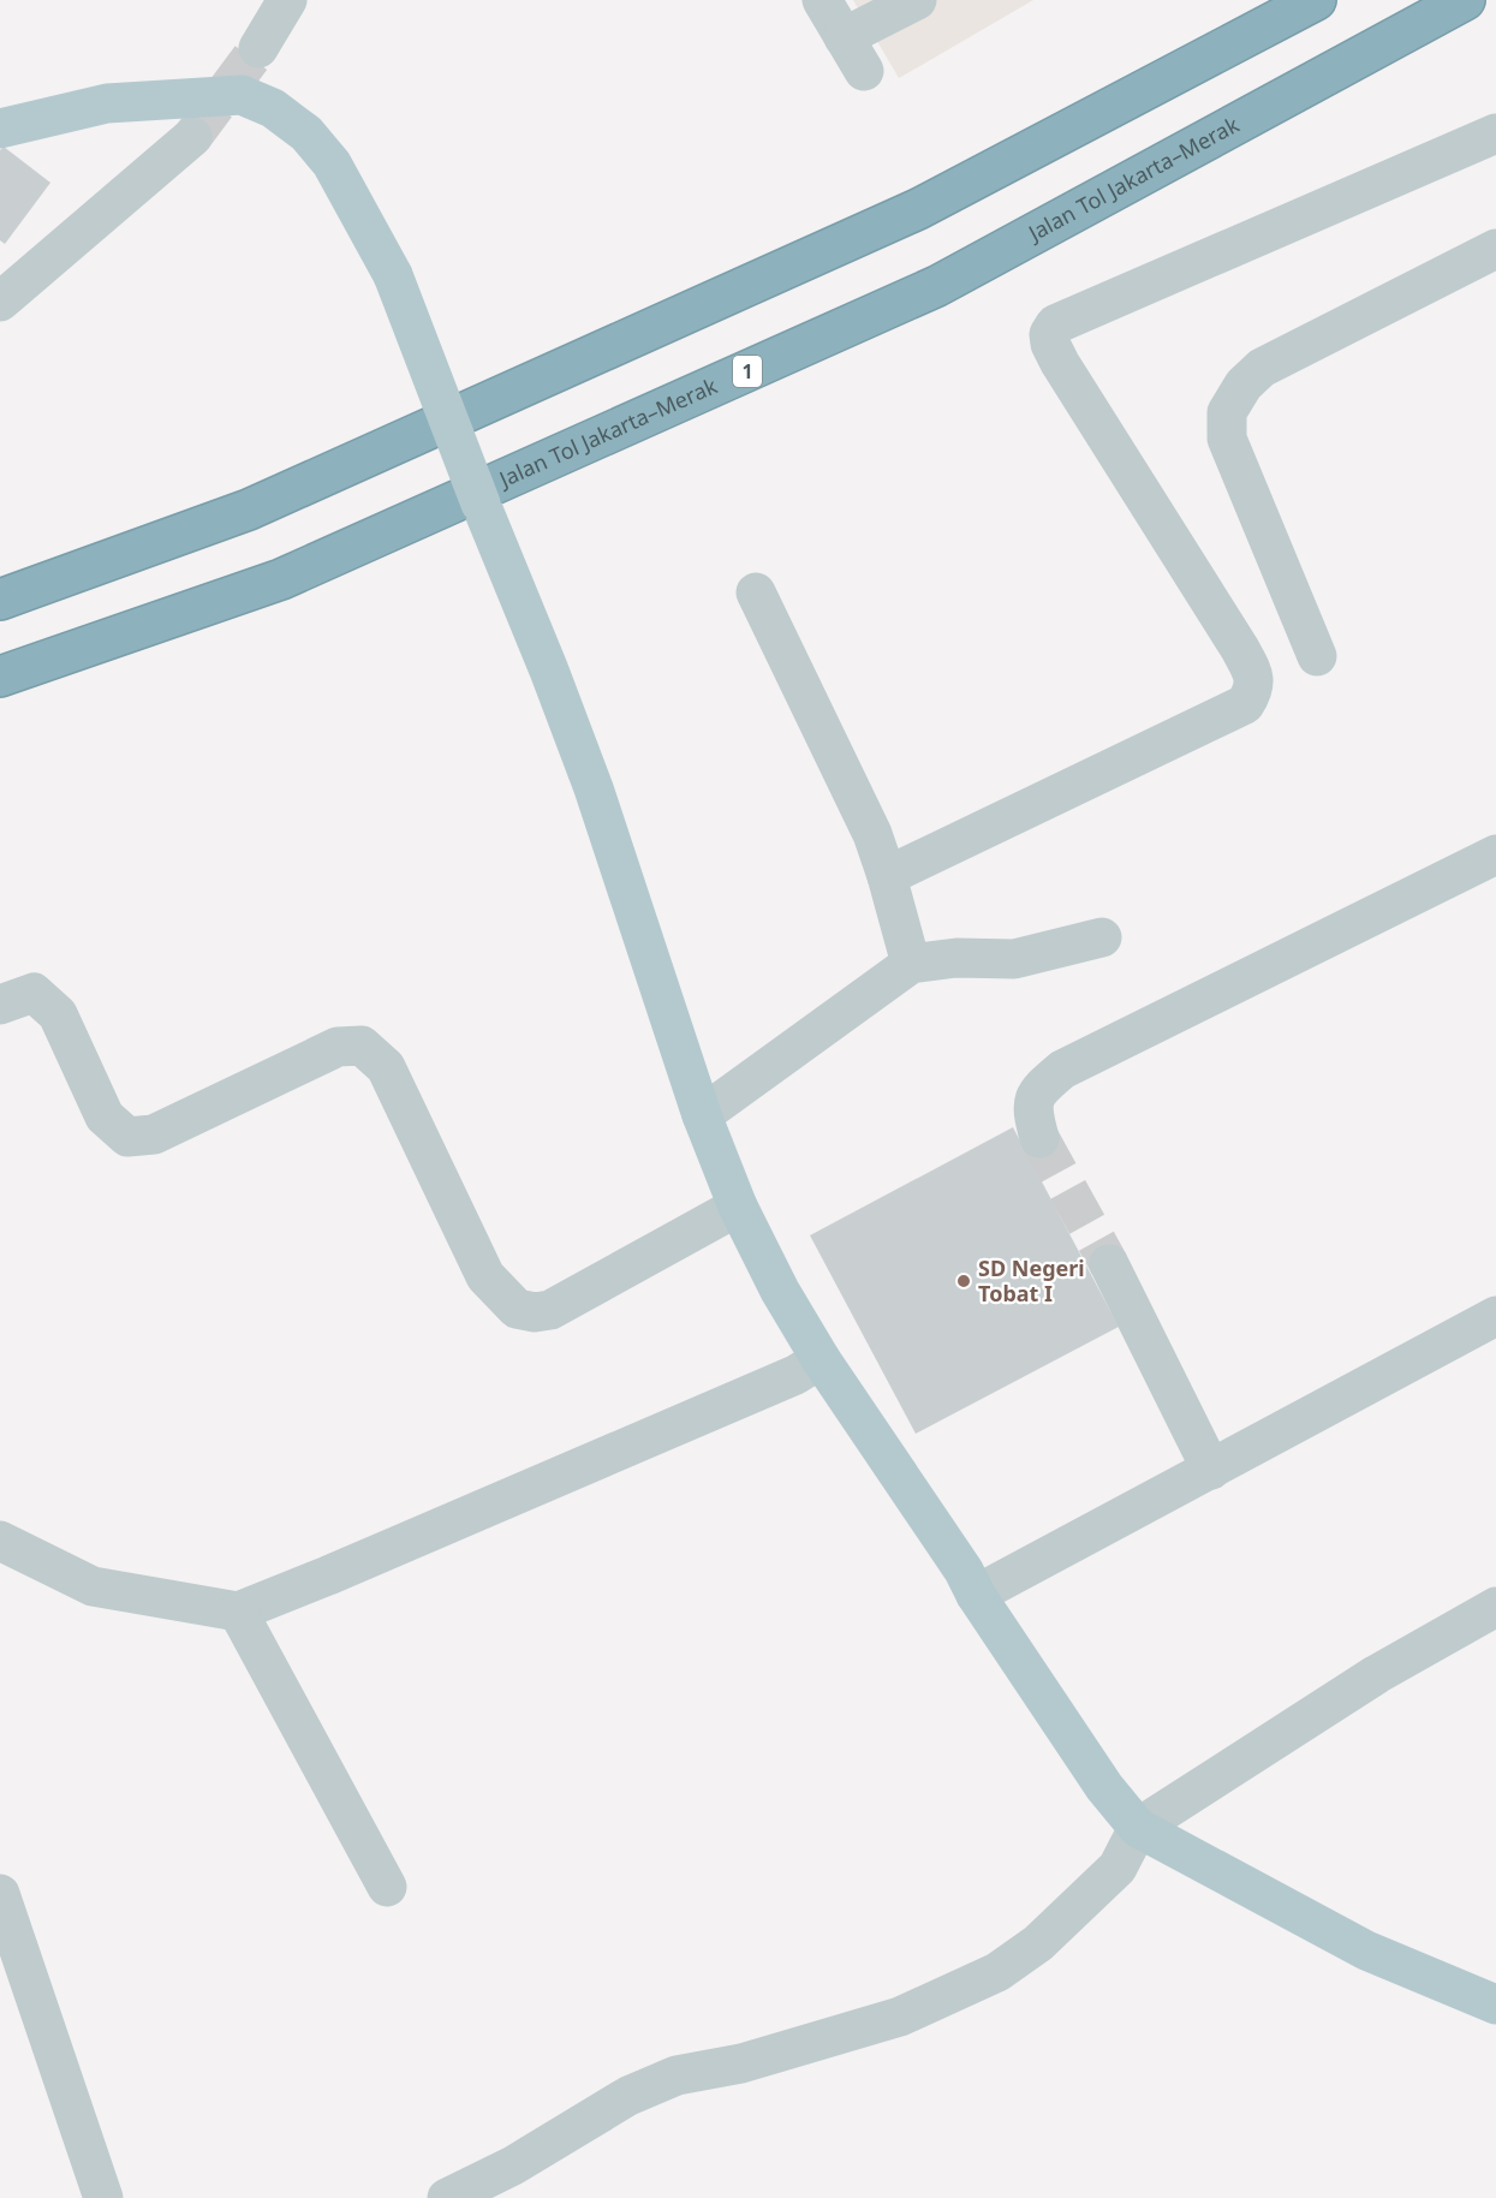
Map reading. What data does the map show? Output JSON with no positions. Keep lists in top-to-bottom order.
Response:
{
  "streets": {
    "highway": ["Jalan Tol Jakarta–Merak", "1"]
  },
  "places": ["SD Negeri Tobat I"]
}
